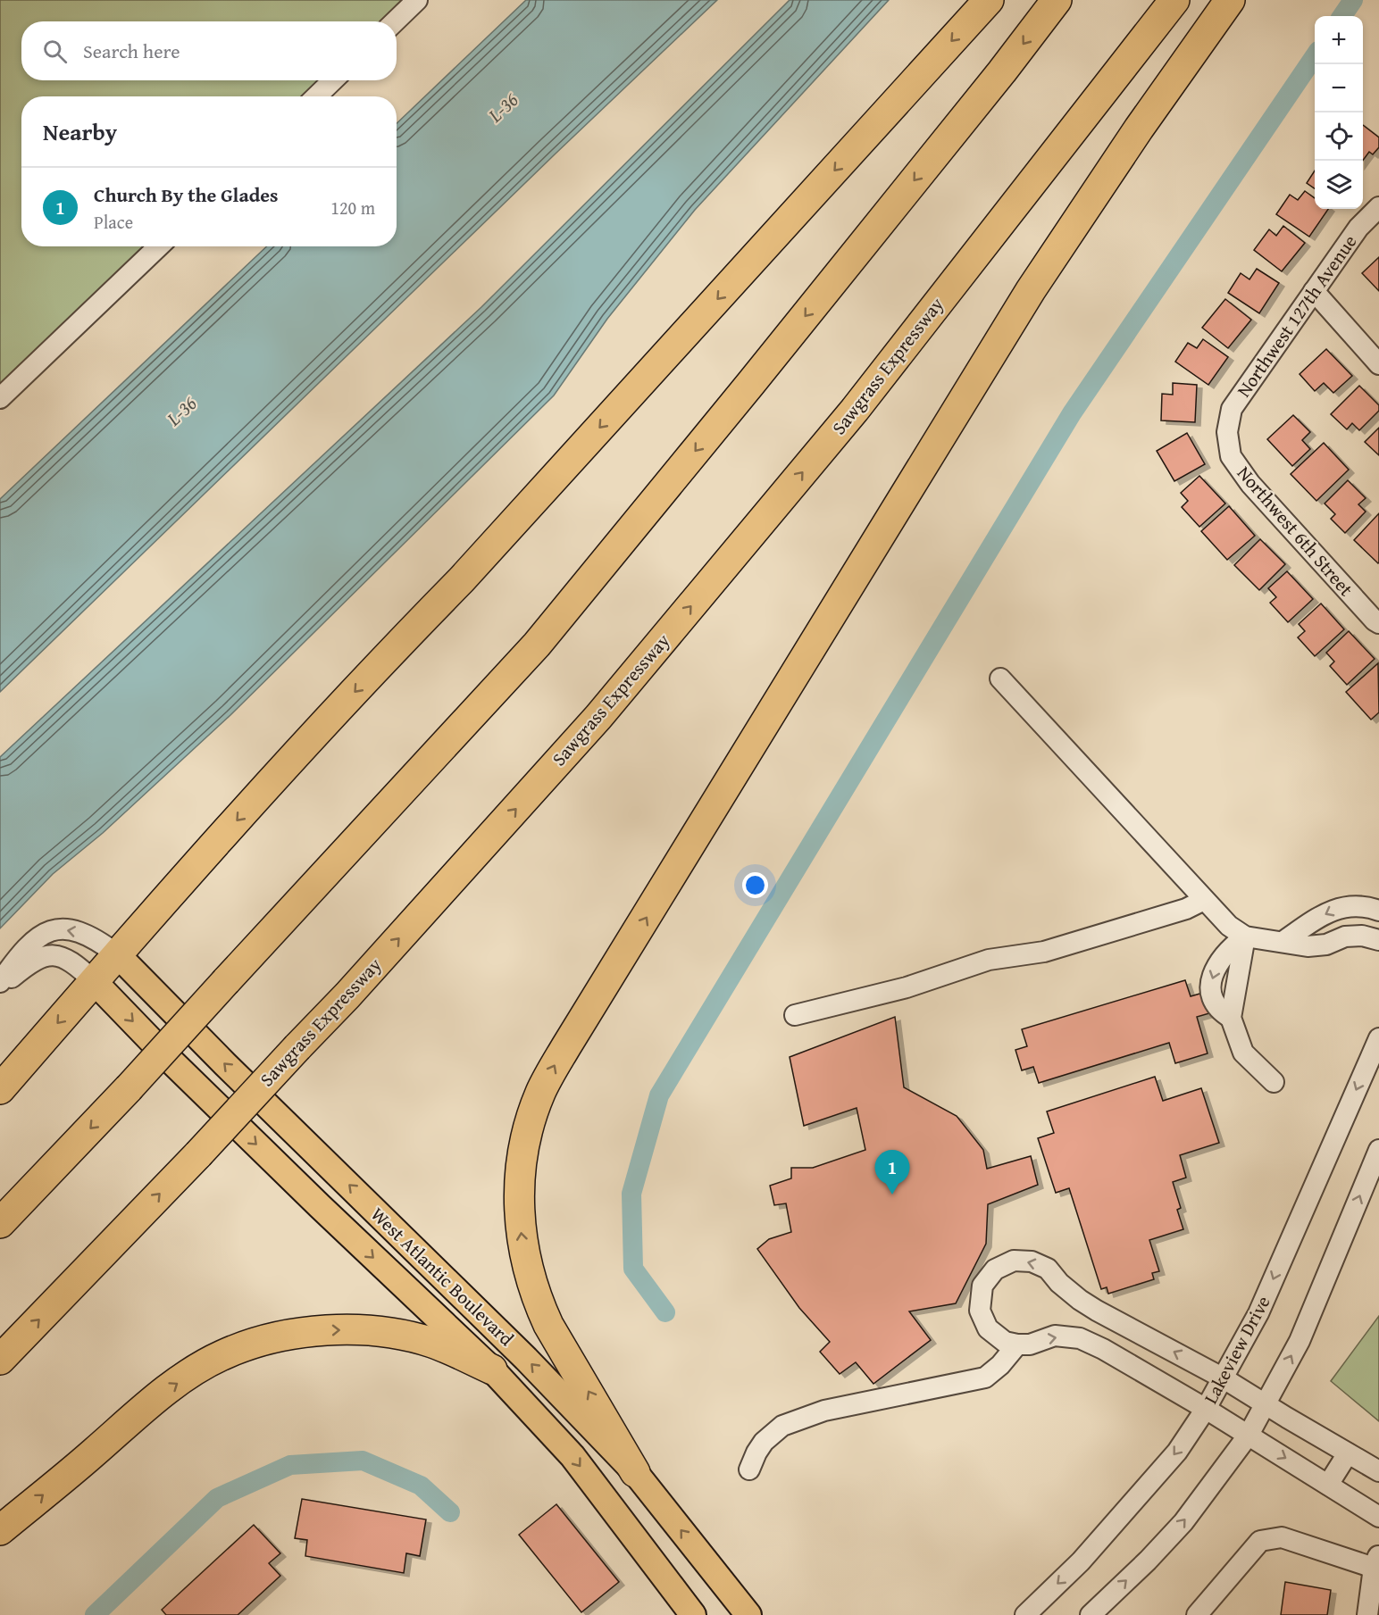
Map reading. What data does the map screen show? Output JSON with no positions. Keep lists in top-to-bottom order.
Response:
{
  "streets": {
    "highway": ["Sawgrass Expressway"],
    "main road": ["West Atlantic Boulevard"],
    "street": ["Northwest 127th Avenue", "Northwest 6th Street", "Lakeview Drive"]
  },
  "crossings": [
    ["Northwest 127th Avenue", "Northwest 6th Street"]
  ],
  "water": ["L-36"],
  "page": {
    "map_buttons": ["+", "−"],
    "search": "Search here",
    "heading": "Nearby",
    "list": [
      {
        "mark": "1",
        "name": "Church By the Glades",
        "note": "Place",
        "value": "120 m"
      }
    ],
    "pins": "1"
  }
}
